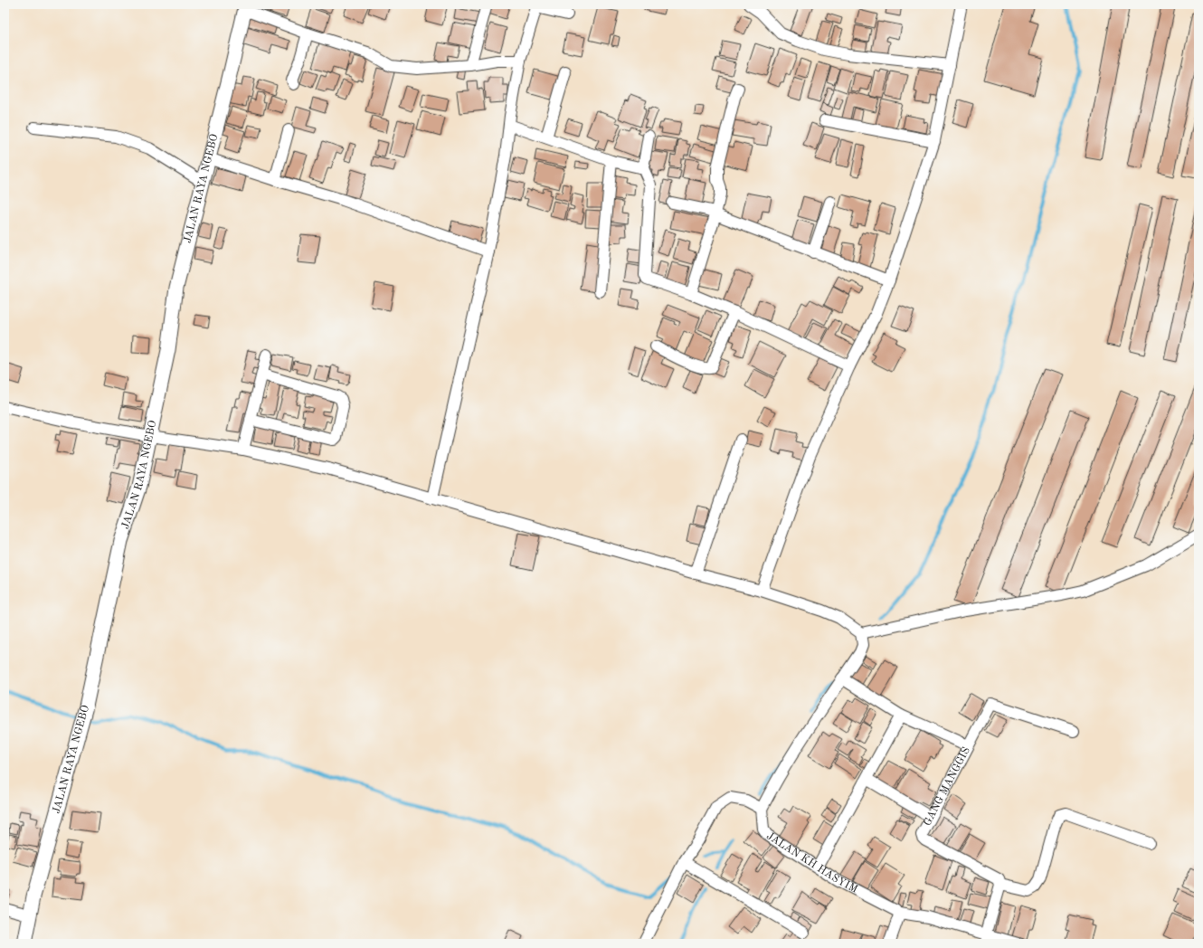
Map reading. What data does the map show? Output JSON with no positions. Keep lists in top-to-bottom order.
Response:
{
  "streets": {
    "street": ["JALAN RAYA NGEBO", "GANG MANGGIS", "JALAN KH HASYIM"]
  }
}
